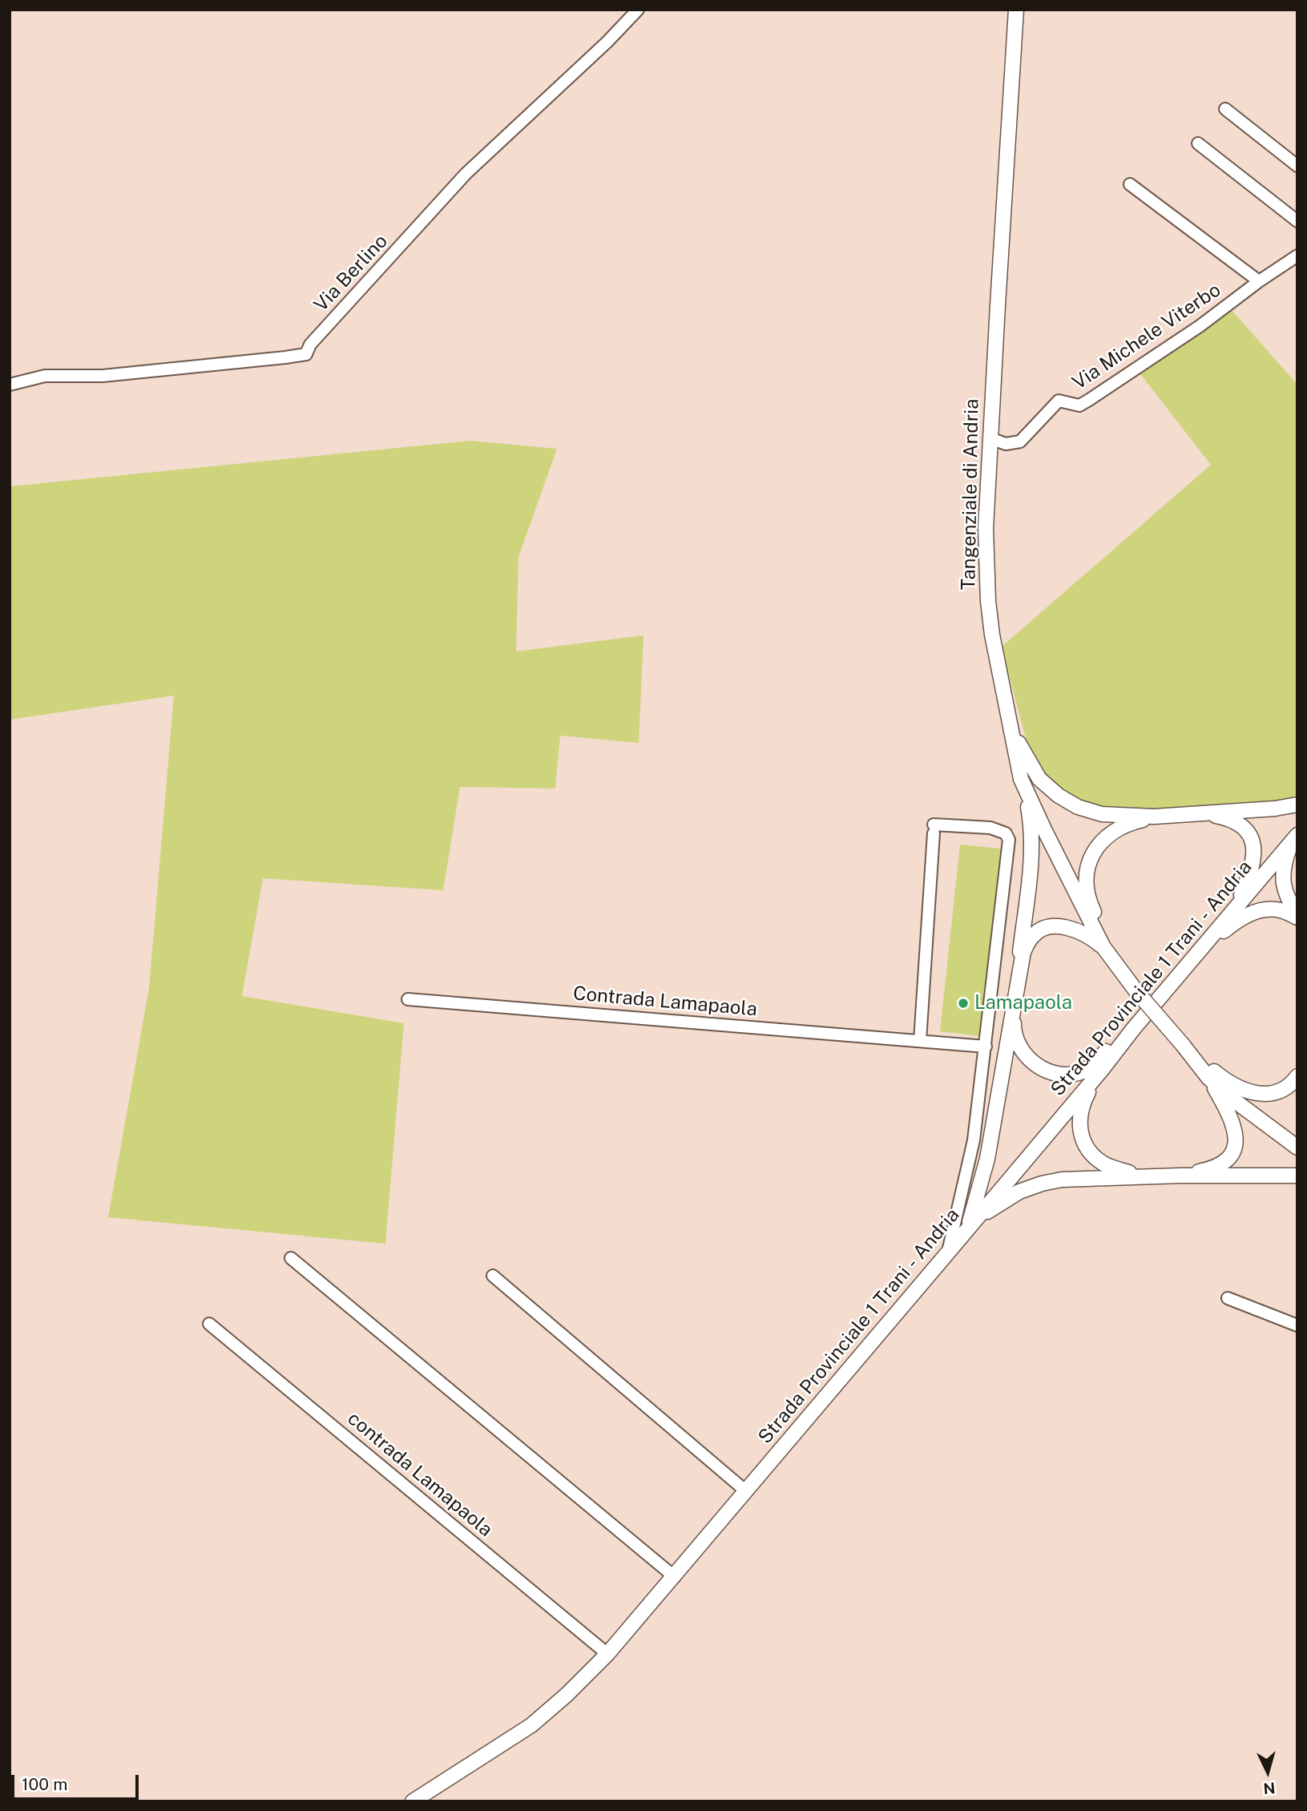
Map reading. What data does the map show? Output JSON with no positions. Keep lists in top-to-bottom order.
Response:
{
  "streets": {
    "main road": ["Tangenziale di Andria", "Strada Provinciale 1 Trani - Andria"],
    "street": [
      "Via Berlino",
      "Via Michele Viterbo",
      "Contrada Lamapaola",
      "contrada Lamapaola"
    ]
  },
  "crossings": [
    ["Via Michele Viterbo", "Tangenziale di Andria"],
    ["Strada Provinciale 1 Trani - Andria", "contrada Lamapaola"]
  ],
  "places": ["Lamapaola"],
  "scale_bar": "100 m",
  "north": "bottom"
}
